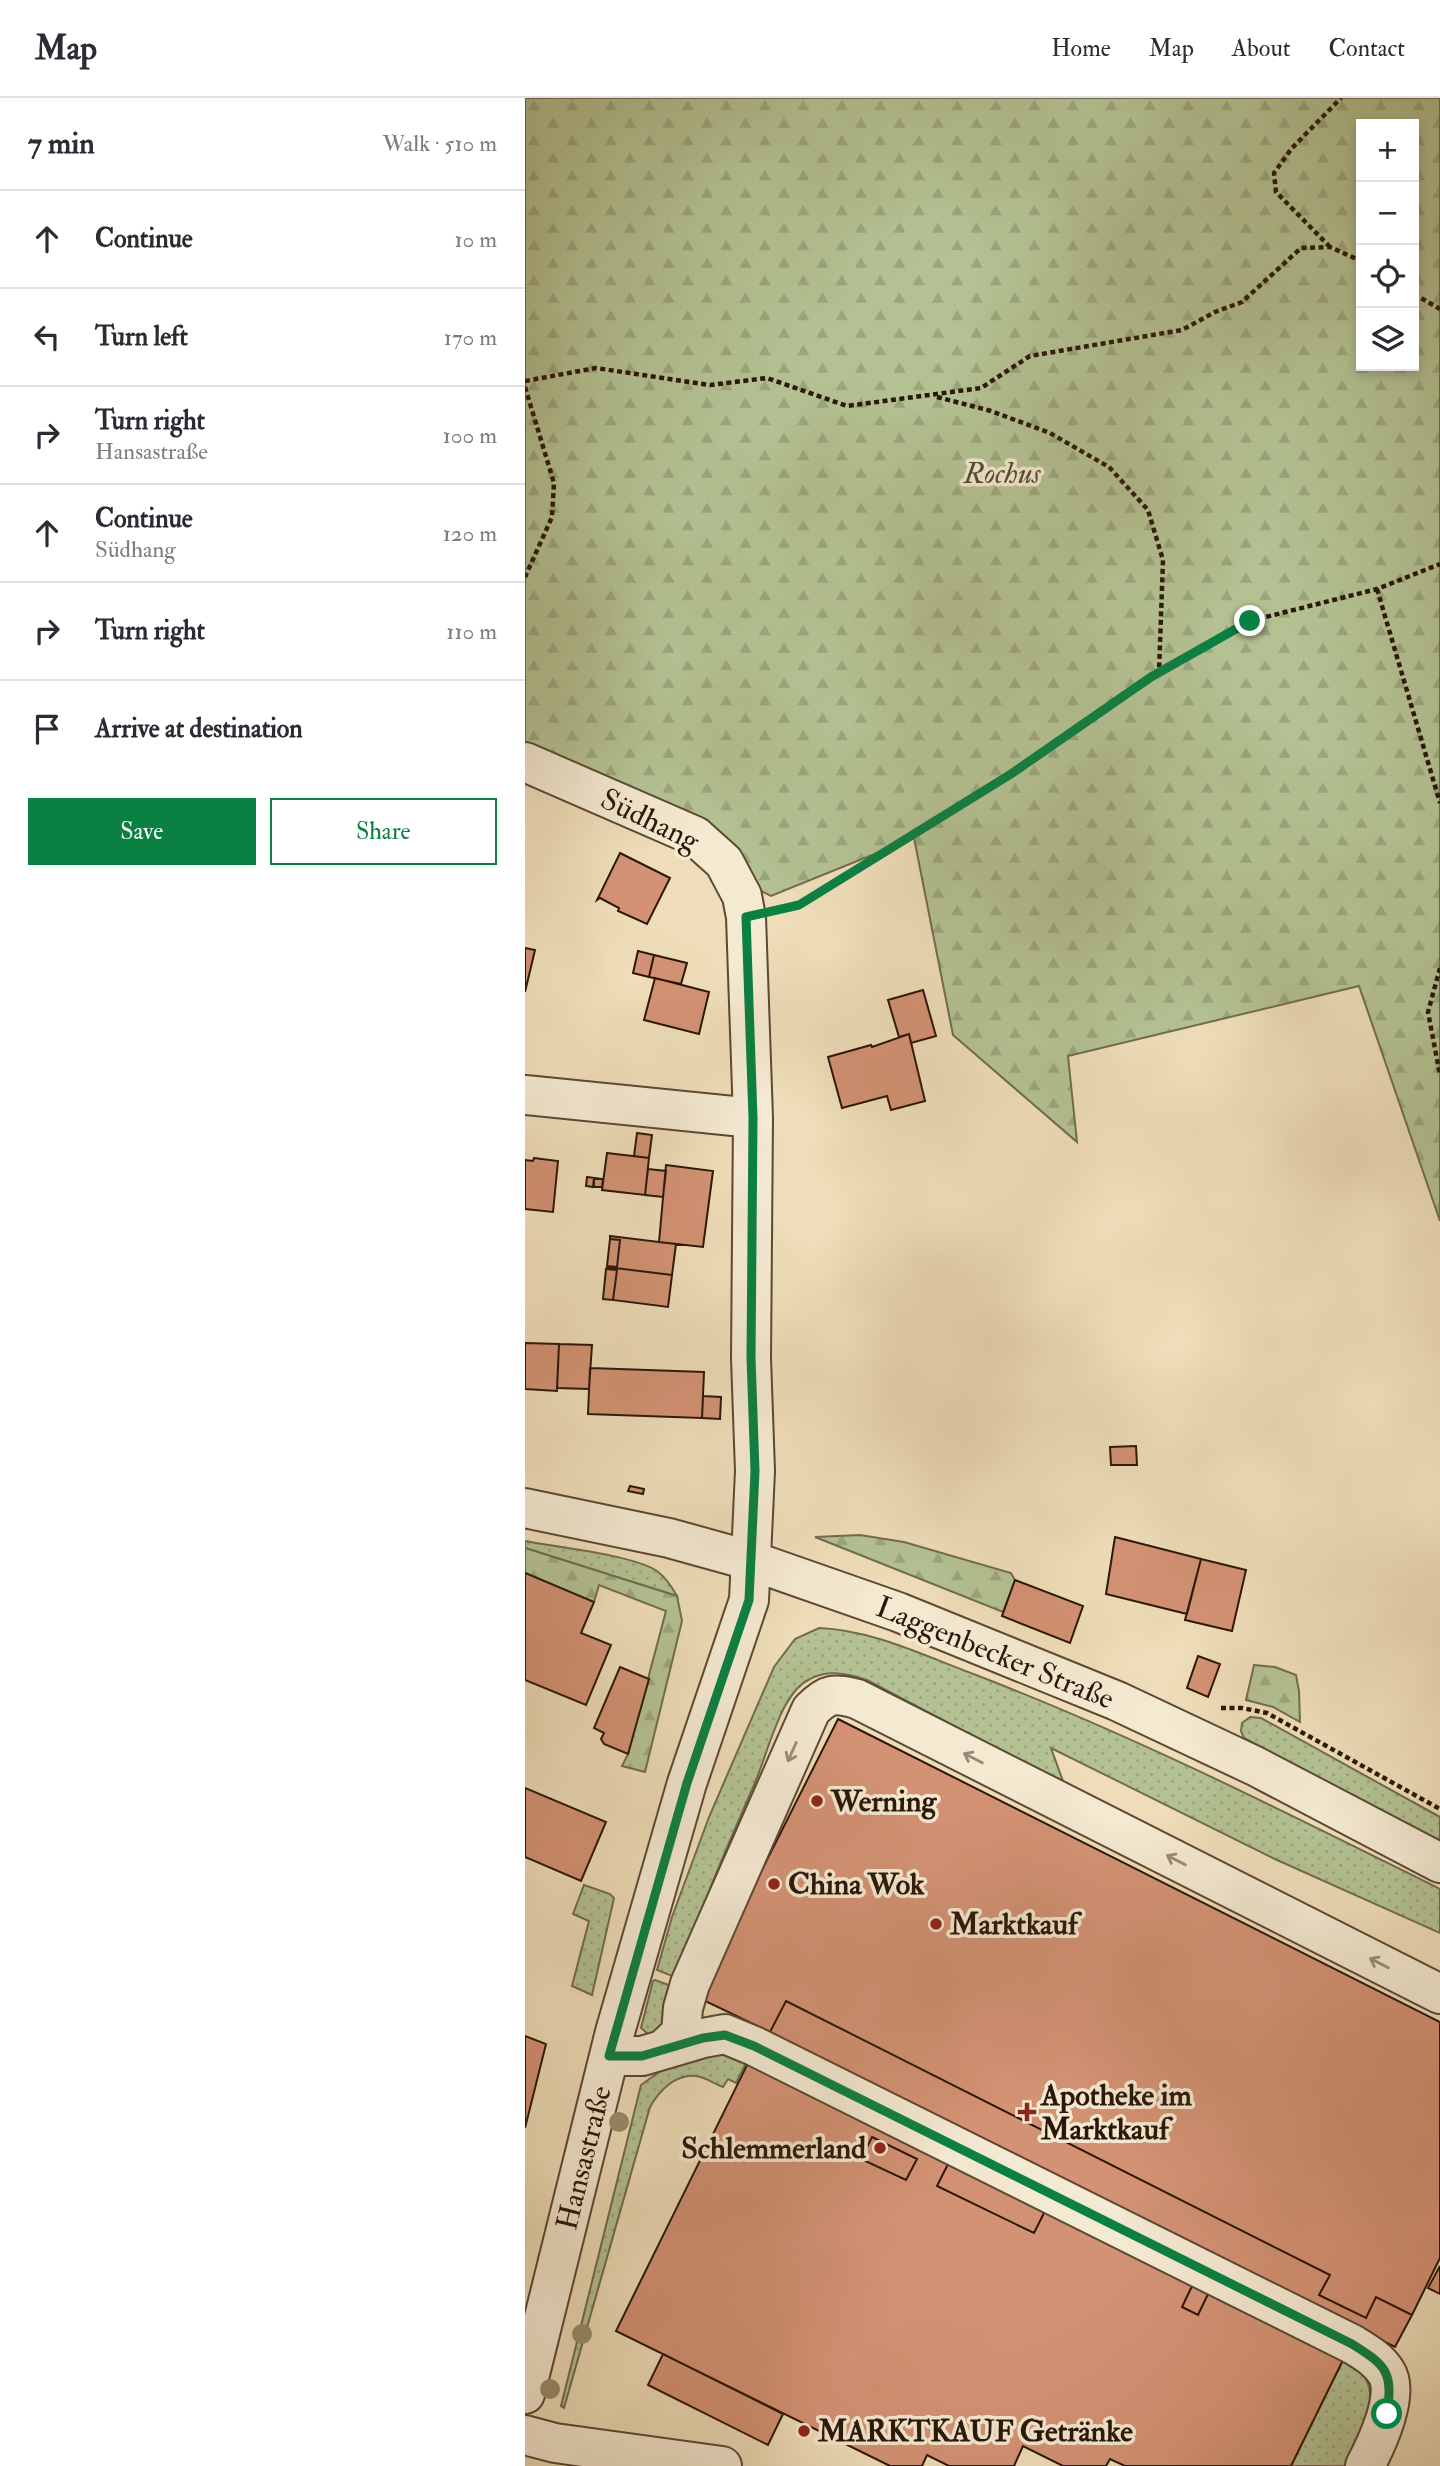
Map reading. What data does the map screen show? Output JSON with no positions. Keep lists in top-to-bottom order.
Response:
{
  "streets": {
    "street": ["Südhang", "Laggenbecker Straße", "Hansastraße"]
  },
  "crossings": [
    ["Südhang", "Laggenbecker Straße"],
    ["Südhang", "Hansastraße"],
    ["Laggenbecker Straße", "Hansastraße"]
  ],
  "parks": ["Rochus"],
  "places": {
    "other": [
      "Werning",
      "China Wok",
      "Marktkauf",
      "Schlemmerland",
      "MARKTKAUF Getränke"
    ],
    "health": ["Apotheke im Marktkauf"]
  },
  "page": {
    "header": "Map",
    "nav": [
      "Home",
      "Map",
      "About",
      "Contact"
    ],
    "heading": ["7 min", "Walk · 510 m"],
    "map_buttons": ["+", "−"],
    "list": [
      ["Continue", "10 m"],
      ["Turn left", "170 m"],
      ["Turn right", "Hansastraße", "100 m"],
      ["Continue", "Südhang", "120 m"],
      ["Turn right", "110 m"],
      "Arrive at destination"
    ],
    "buttons": ["Save", "Share"]
  }
}
